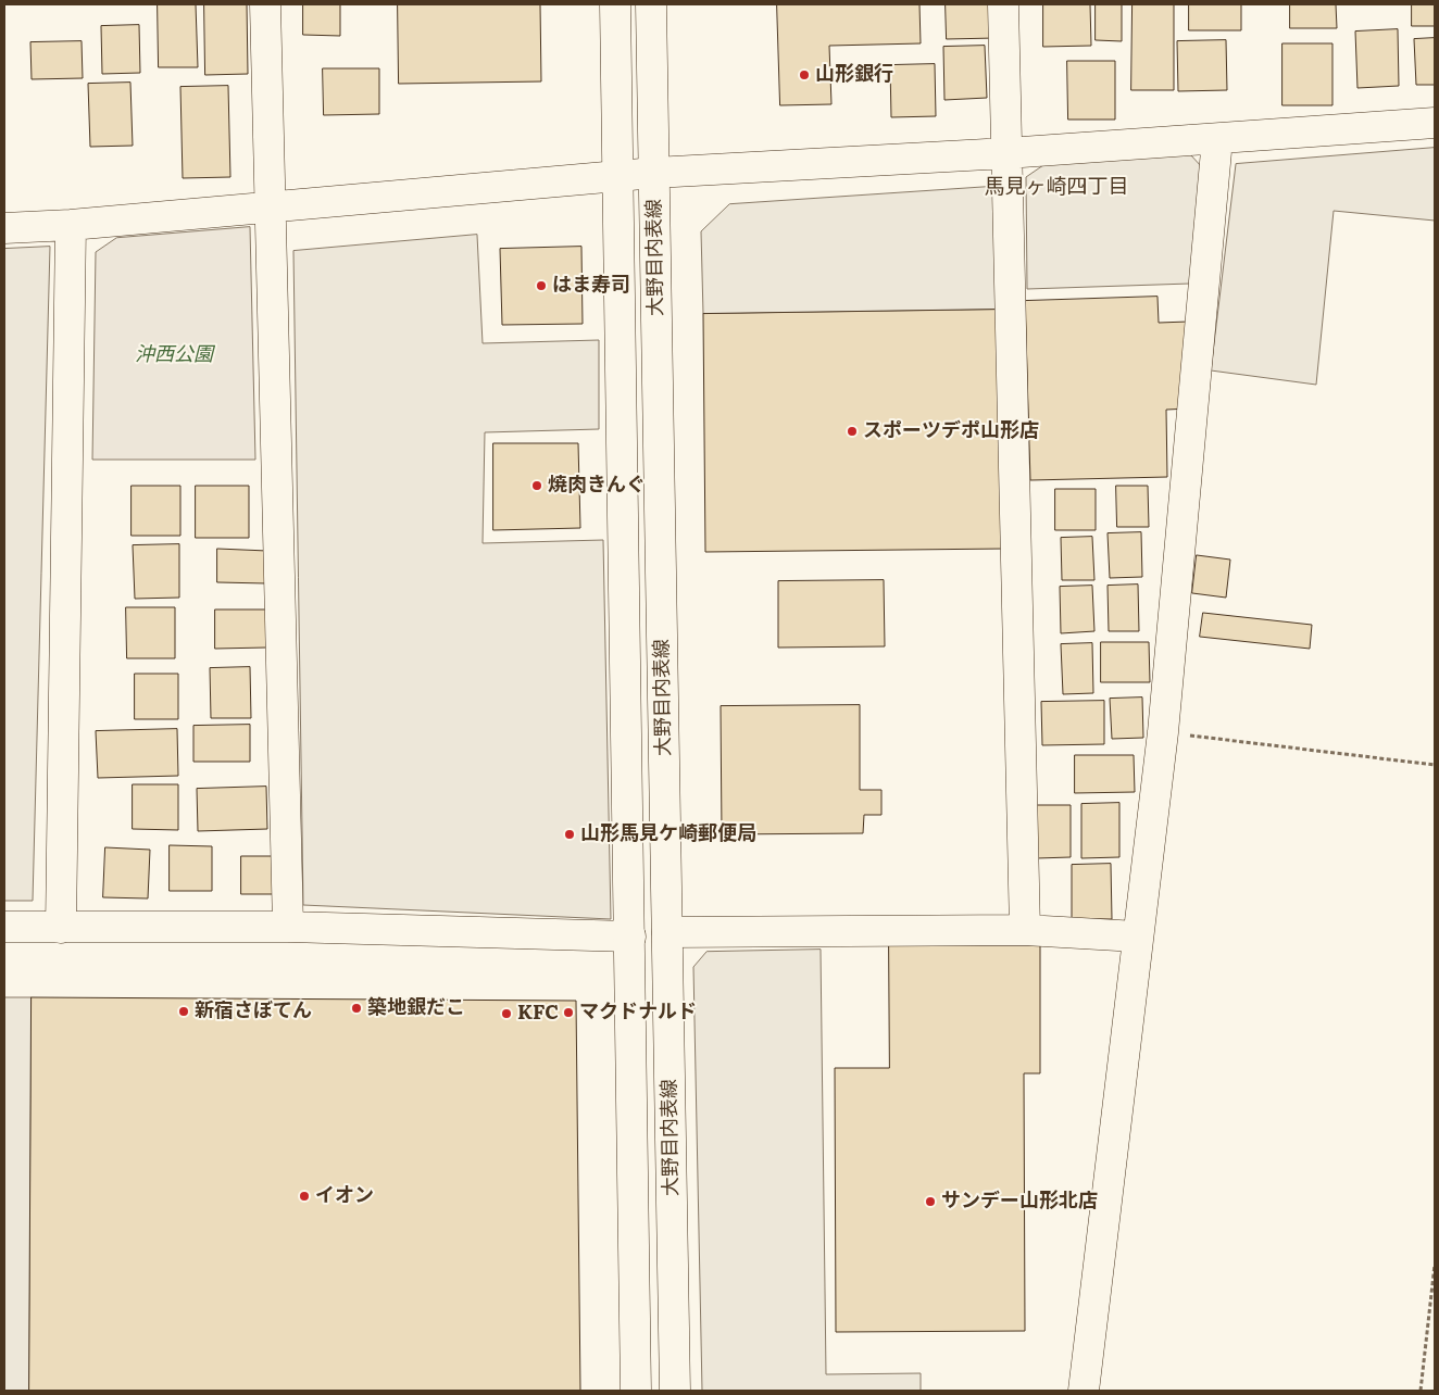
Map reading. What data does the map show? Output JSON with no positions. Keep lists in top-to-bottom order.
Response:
{
  "streets": {
    "street": ["大野目内表線"]
  },
  "districts": ["馬見ヶ崎四丁目"],
  "parks": ["沖西公園"],
  "places": [
    "山形銀行",
    "はま寿司",
    "スポーツデポ山形店",
    "焼肉きんぐ",
    "山形馬見ケ崎郵便局",
    "築地銀だこ",
    "新宿さぼてん",
    "マクドナルド",
    "KFC",
    "イオン",
    "サンデー山形北店"
  ]
}
